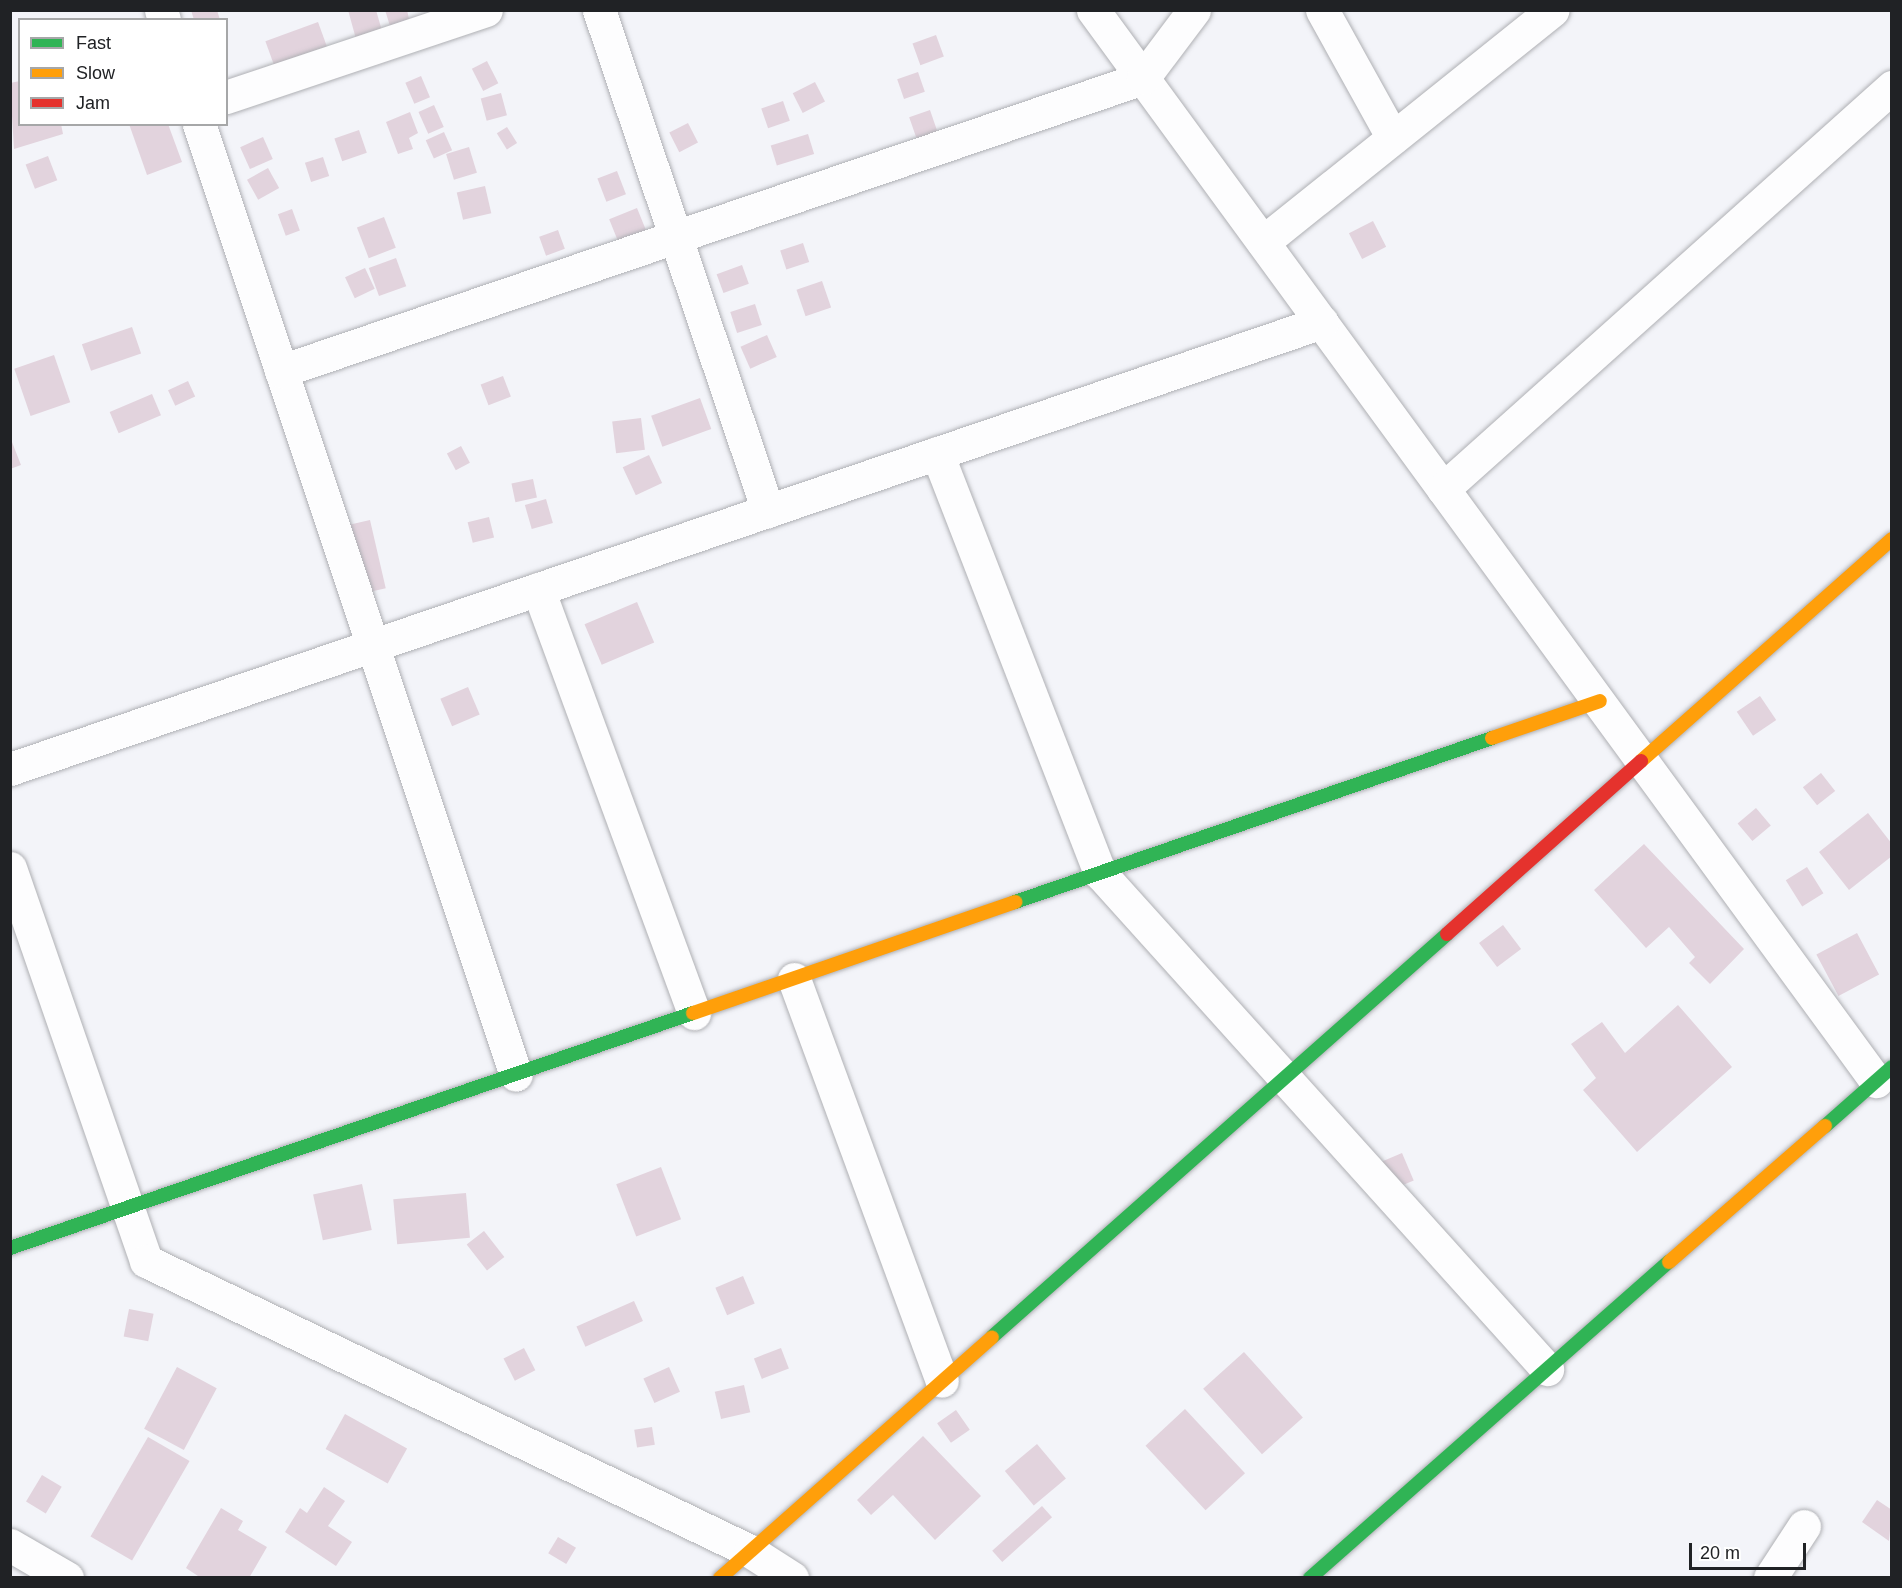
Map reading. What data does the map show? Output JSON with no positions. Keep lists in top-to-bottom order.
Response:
{
  "legend": ["Fast", "Slow", "Jam"],
  "scale_bar": "20 m"
}
